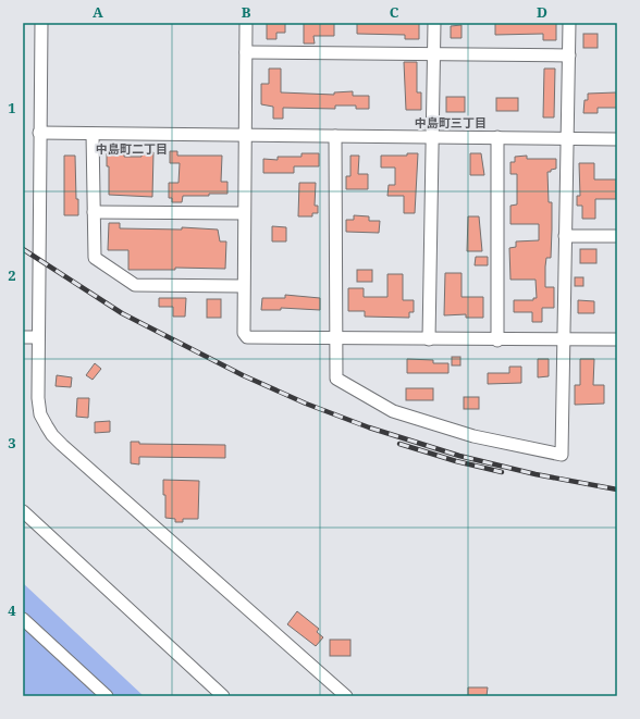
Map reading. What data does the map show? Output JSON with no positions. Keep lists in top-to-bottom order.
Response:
{
  "districts": ["中島町三丁目", "中島町二丁目"],
  "grid": {
    "columns": [
      "A",
      "B",
      "C",
      "D"
    ],
    "rows": [
      "1",
      "2",
      "3",
      "4"
    ]
  }
}
